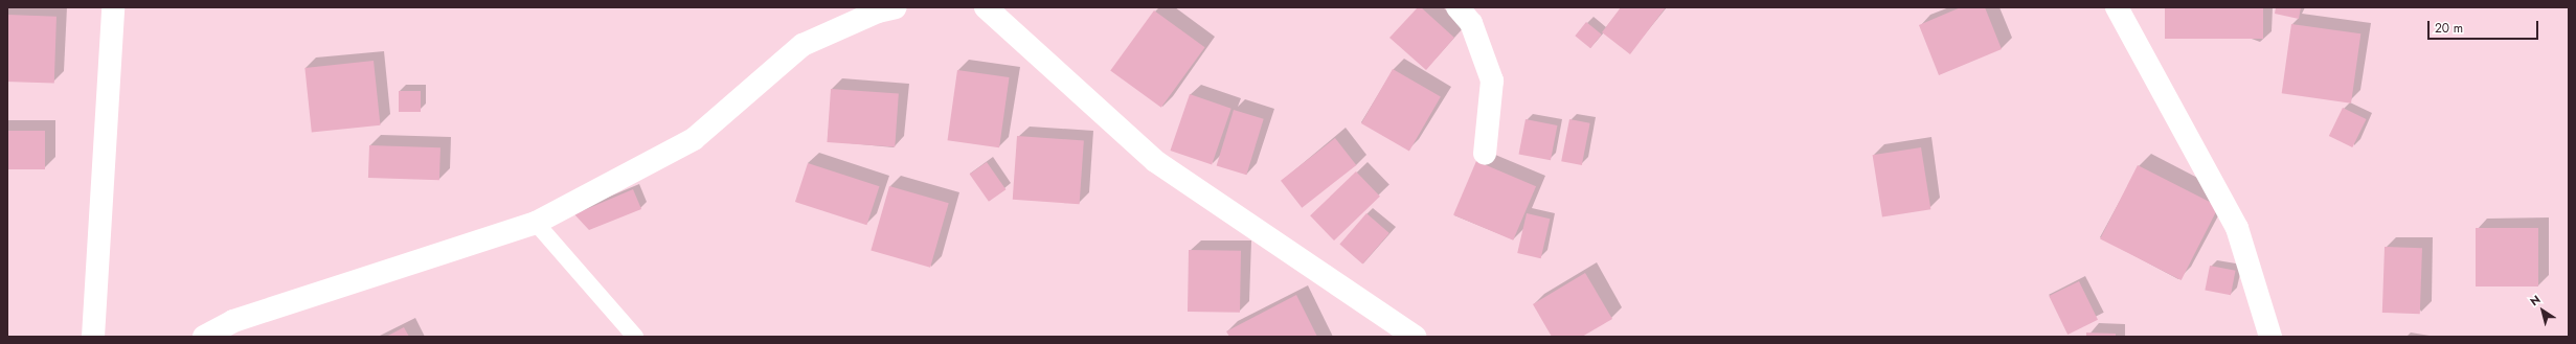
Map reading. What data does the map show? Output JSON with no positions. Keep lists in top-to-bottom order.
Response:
{
  "scale_bar": "20 m",
  "north": "top left"
}
